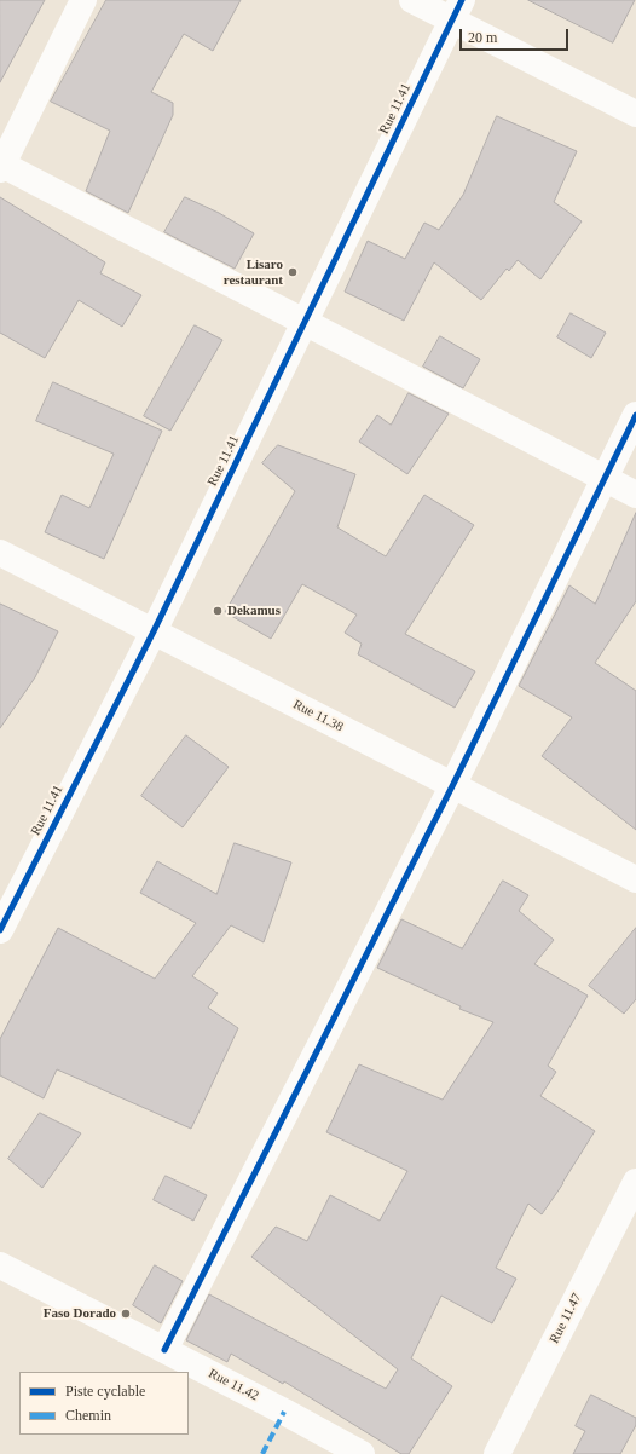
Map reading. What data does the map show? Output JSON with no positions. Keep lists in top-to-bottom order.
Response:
{
  "streets": {
    "street": [
      "Rue 11.41",
      "Rue 11.38",
      "Rue 11.47",
      "Rue 11.42"
    ]
  },
  "crossings": [
    ["Rue 11.41", "Rue 11.38"]
  ],
  "places": ["Lisaro restaurant", "Dekamus", "Faso Dorado"],
  "legend": ["Piste cyclable", "Chemin"],
  "scale_bar": "20 m"
}
